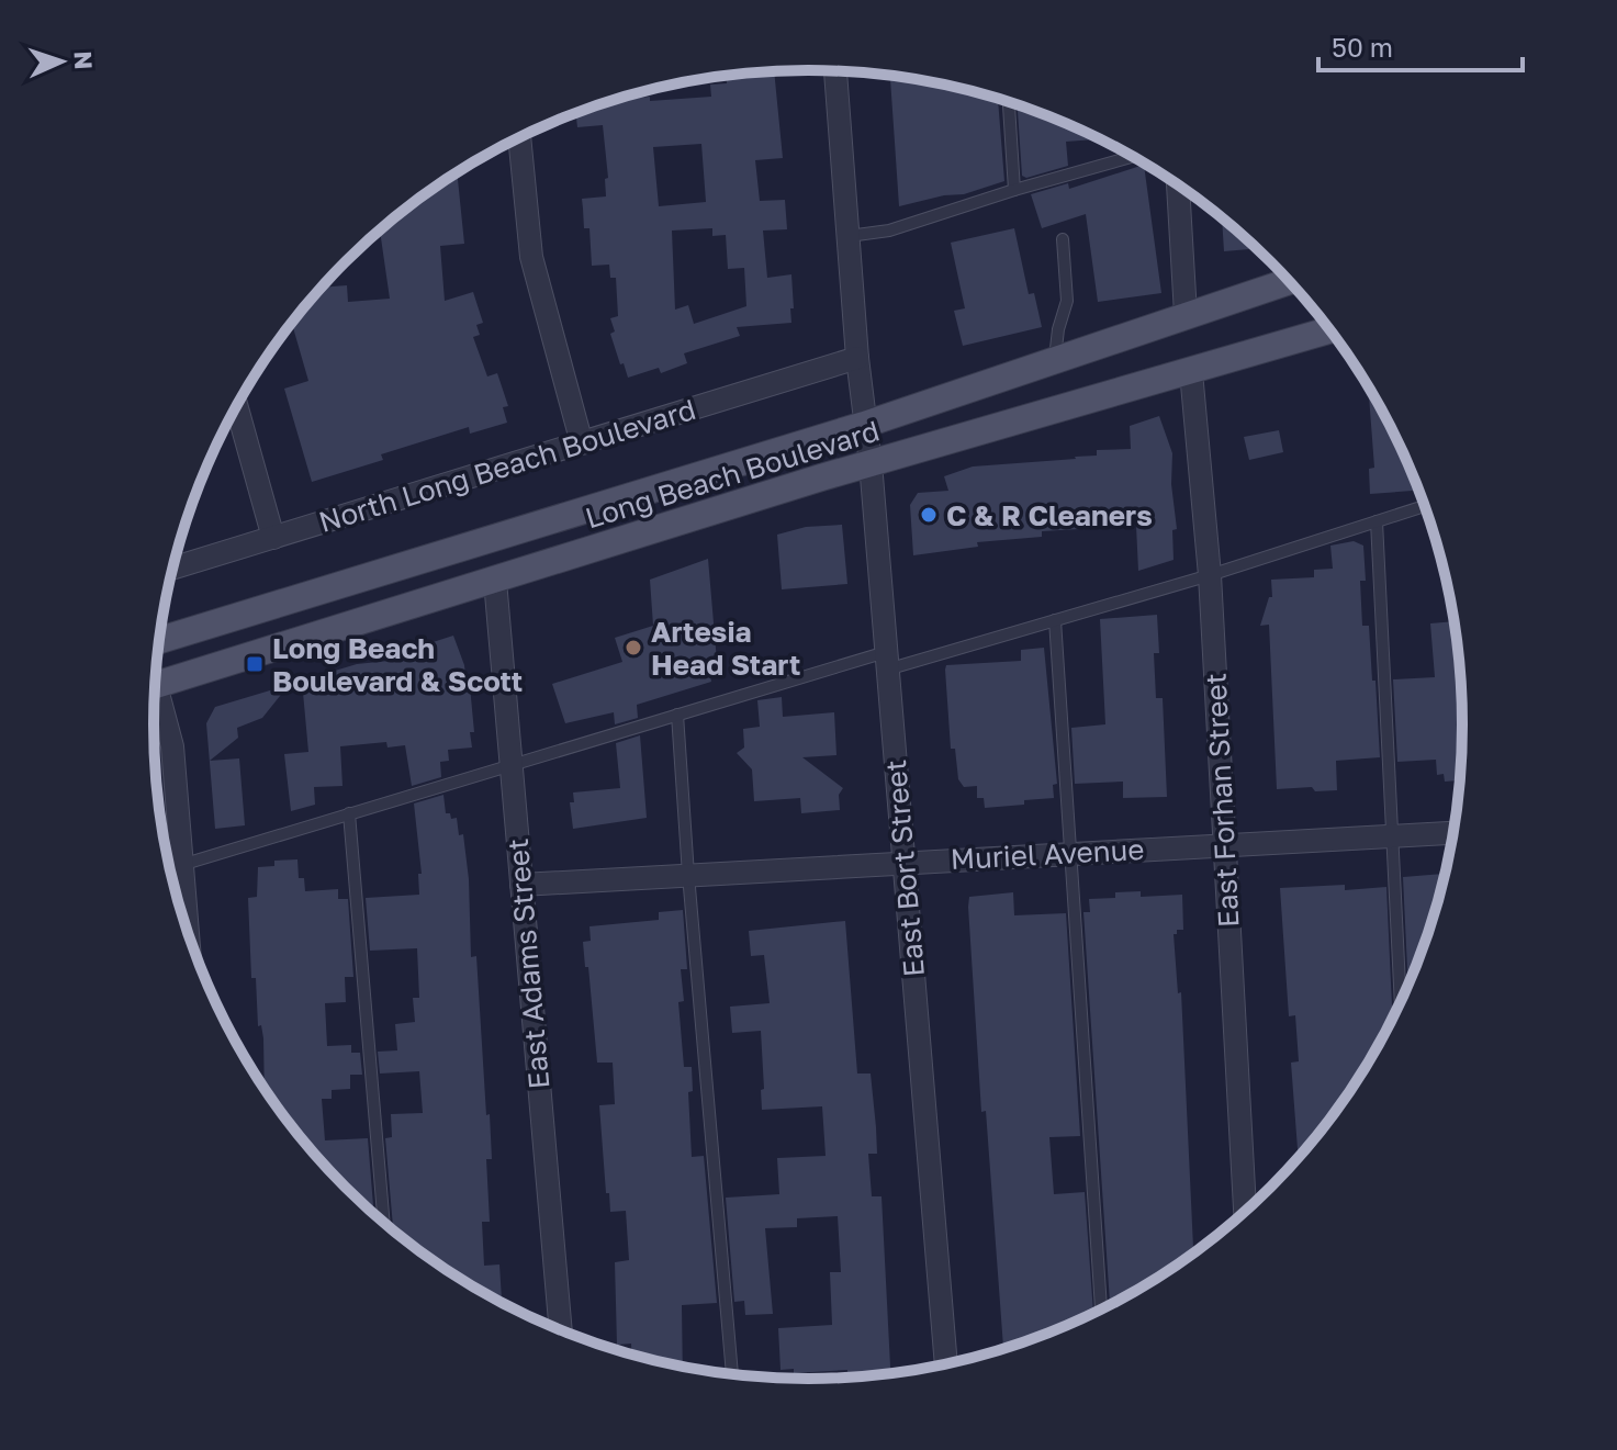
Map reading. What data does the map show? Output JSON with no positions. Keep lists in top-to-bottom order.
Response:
{
  "streets": {
    "main road": ["Long Beach Boulevard"],
    "street": [
      "North Long Beach Boulevard",
      "East Forhan Street",
      "Muriel Avenue",
      "East Bort Street",
      "East Adams Street"
    ]
  },
  "crossings": [
    ["North Long Beach Boulevard", "East Bort Street"],
    ["Long Beach Boulevard", "East Forhan Street"],
    ["Long Beach Boulevard", "East Bort Street"],
    ["Long Beach Boulevard", "East Adams Street"],
    ["East Forhan Street", "Muriel Avenue"],
    ["Muriel Avenue", "East Bort Street"],
    ["Muriel Avenue", "East Adams Street"]
  ],
  "places": {
    "other": ["C & R Cleaners", "Artesia Head Start"],
    "transit": ["Long Beach Boulevard & Scott"]
  },
  "scale_bar": "50 m",
  "north": "right"
}
